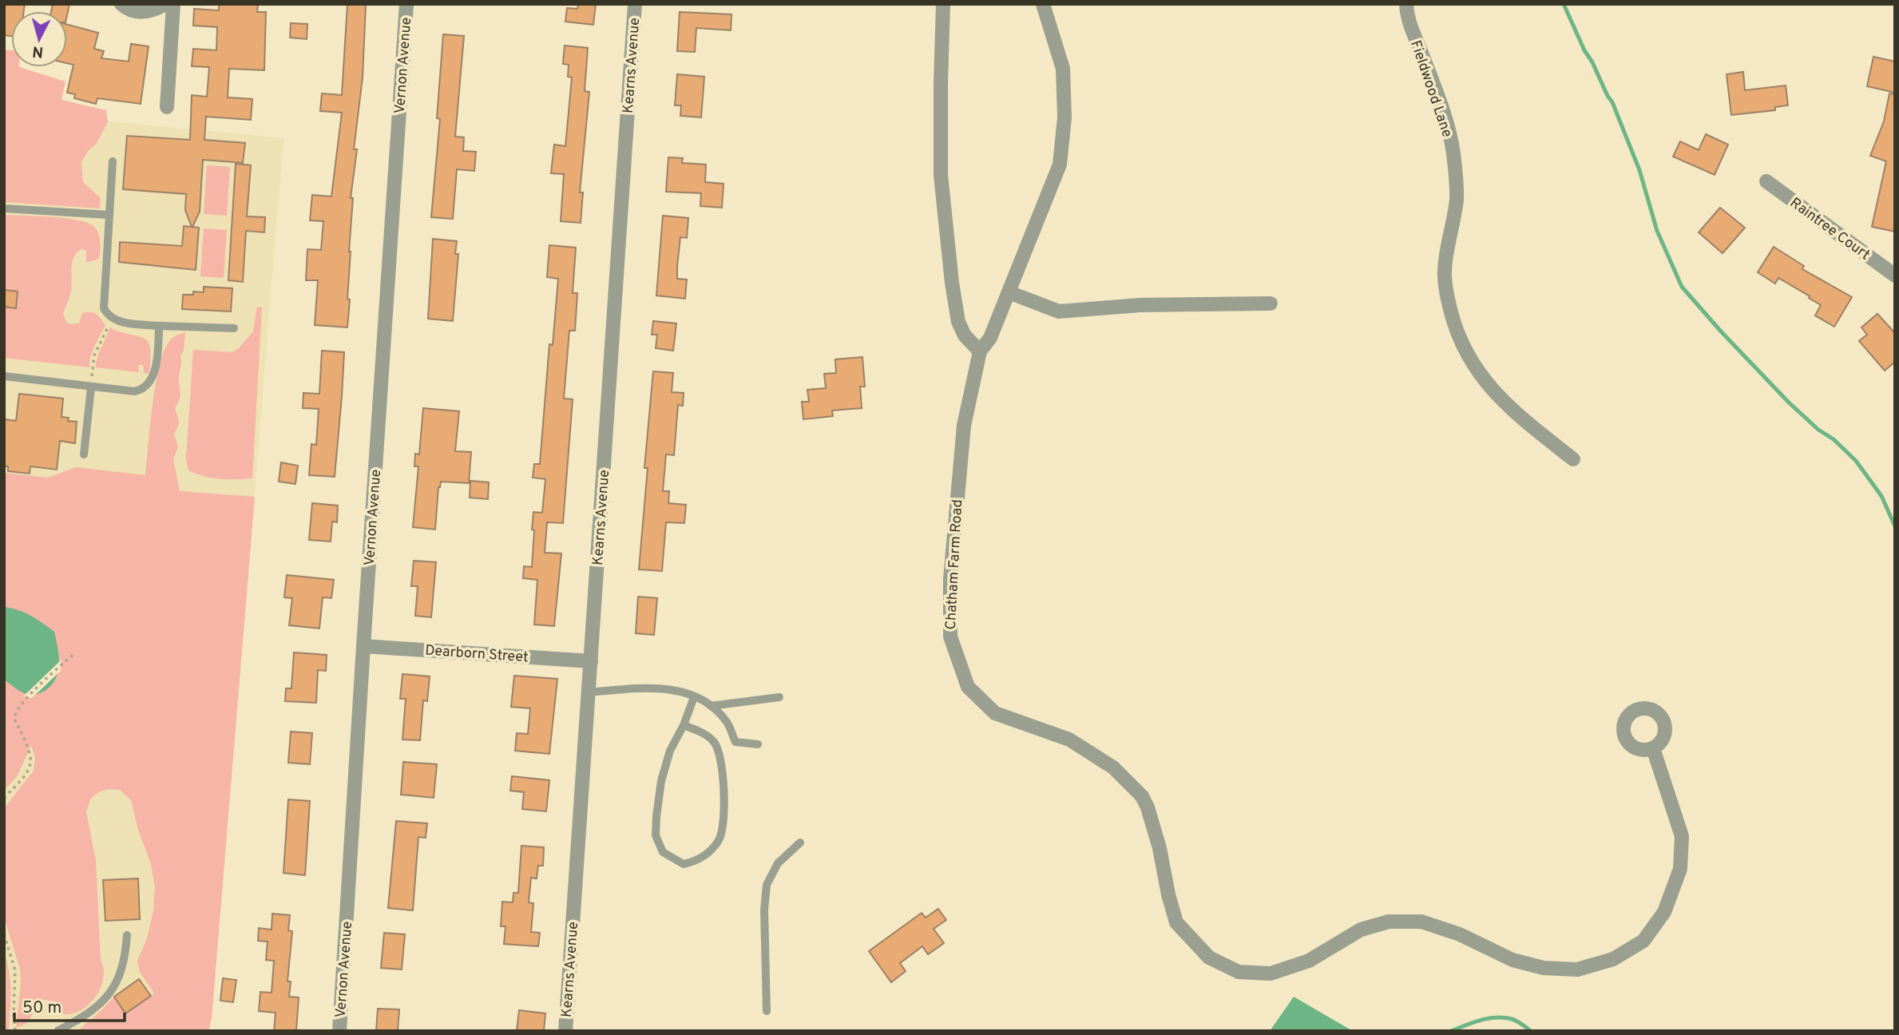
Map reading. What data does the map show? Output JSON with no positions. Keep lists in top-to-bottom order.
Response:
{
  "streets": {
    "street": [
      "Vernon Avenue",
      "Kearns Avenue",
      "Fieldwood Lane",
      "Raintree Court",
      "Chatham Farm Road",
      "Dearborn Street"
    ]
  },
  "crossings": [
    ["Vernon Avenue", "Dearborn Street"],
    ["Kearns Avenue", "Dearborn Street"]
  ],
  "scale_bar": "50 m",
  "north": "bottom"
}
